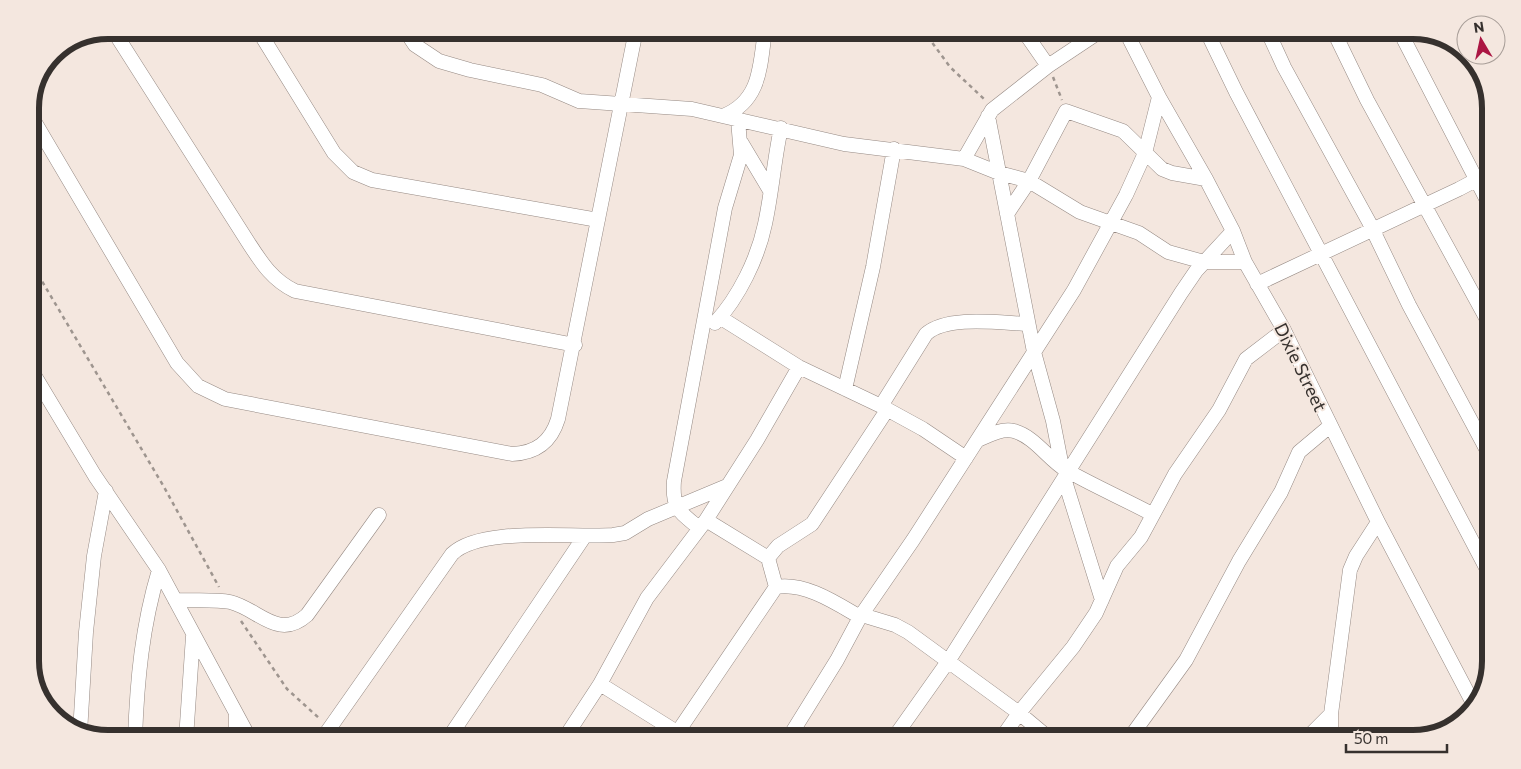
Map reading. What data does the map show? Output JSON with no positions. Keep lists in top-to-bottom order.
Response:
{
  "streets": {
    "street": ["Dixie Street"]
  },
  "scale_bar": "50 m",
  "north": "top"
}
